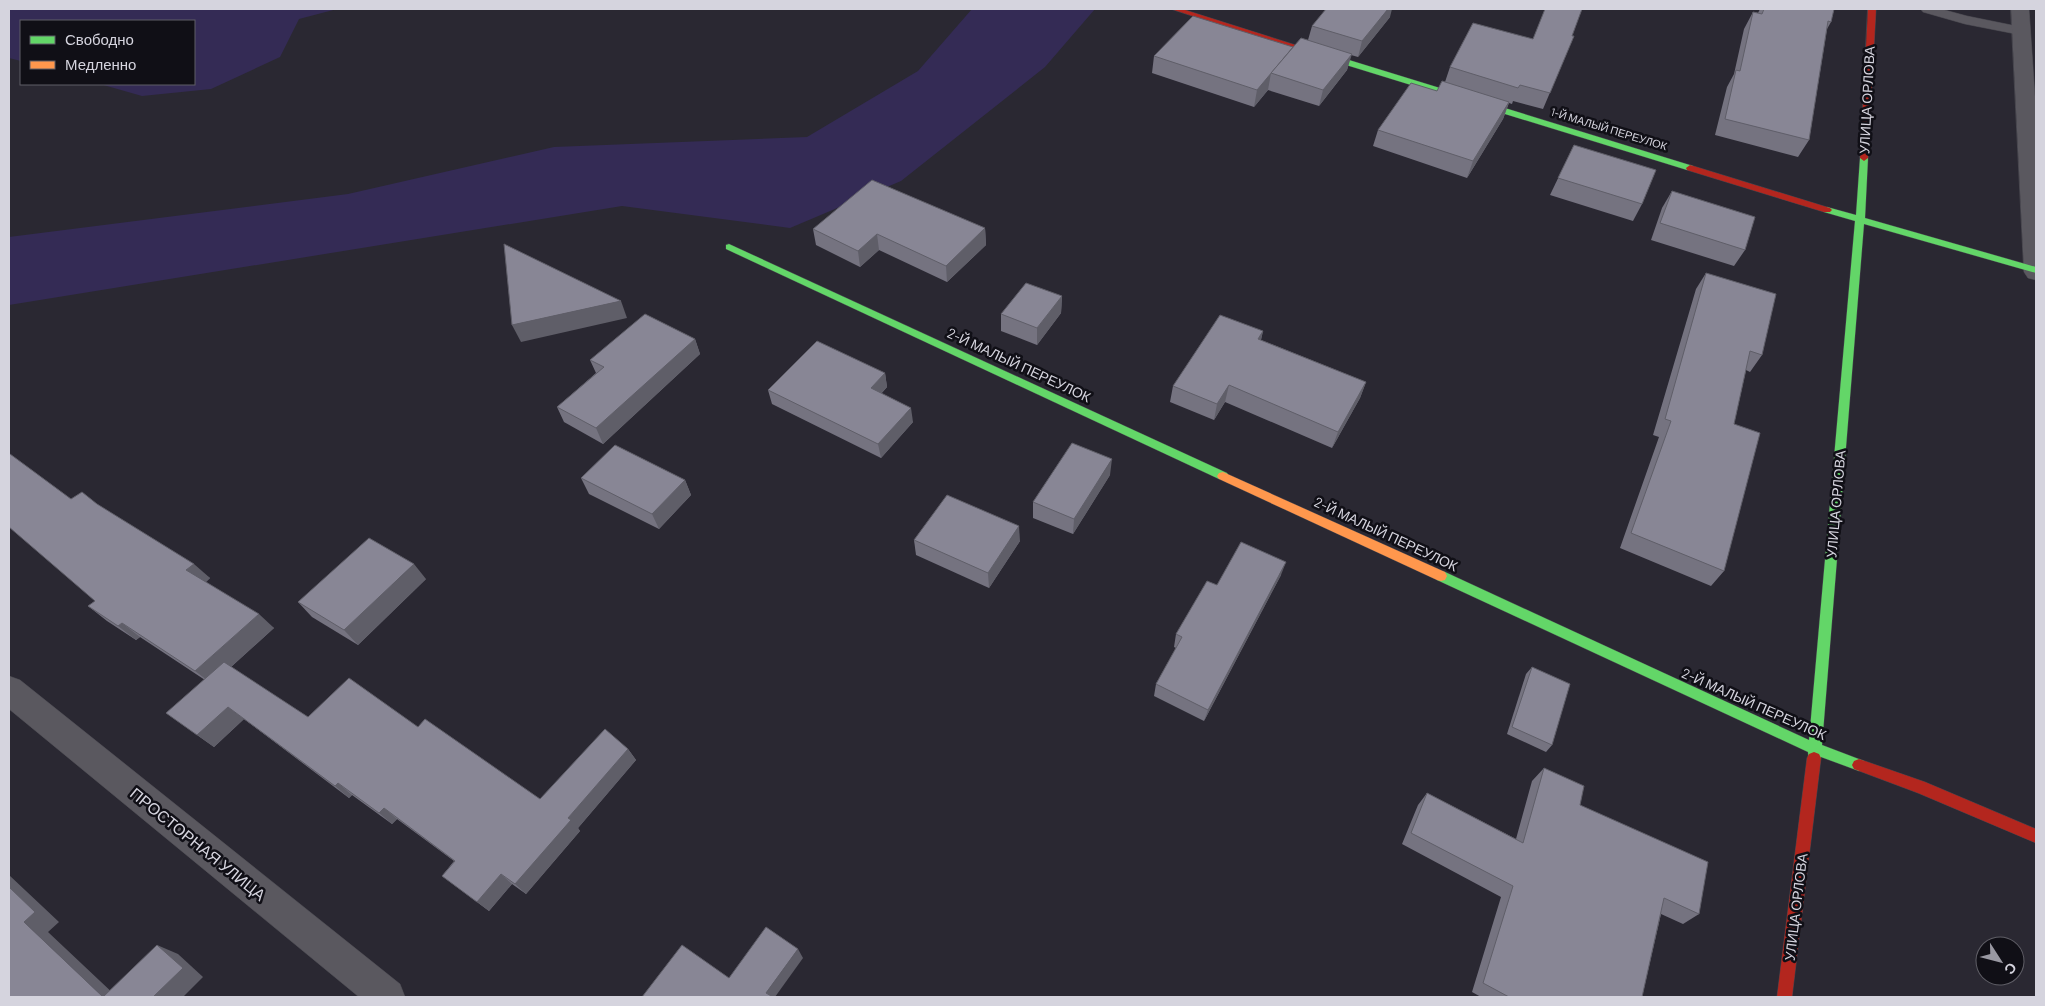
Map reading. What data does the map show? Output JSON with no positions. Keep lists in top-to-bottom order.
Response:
{
  "streets": {
    "street": [
      "УЛИЦА ОРЛОВА",
      "1-Й МАЛЫЙ ПЕРЕУЛОК",
      "2-Й МАЛЫЙ ПЕРЕУЛОК",
      "ПРОСТОРНАЯ УЛИЦА"
    ]
  },
  "crossings": [
    ["УЛИЦА ОРЛОВА", "1-Й МАЛЫЙ ПЕРЕУЛОК"],
    ["УЛИЦА ОРЛОВА", "2-Й МАЛЫЙ ПЕРЕУЛОК"]
  ],
  "legend": ["Свободно", "Медленно"],
  "north": "bottom right"
}
